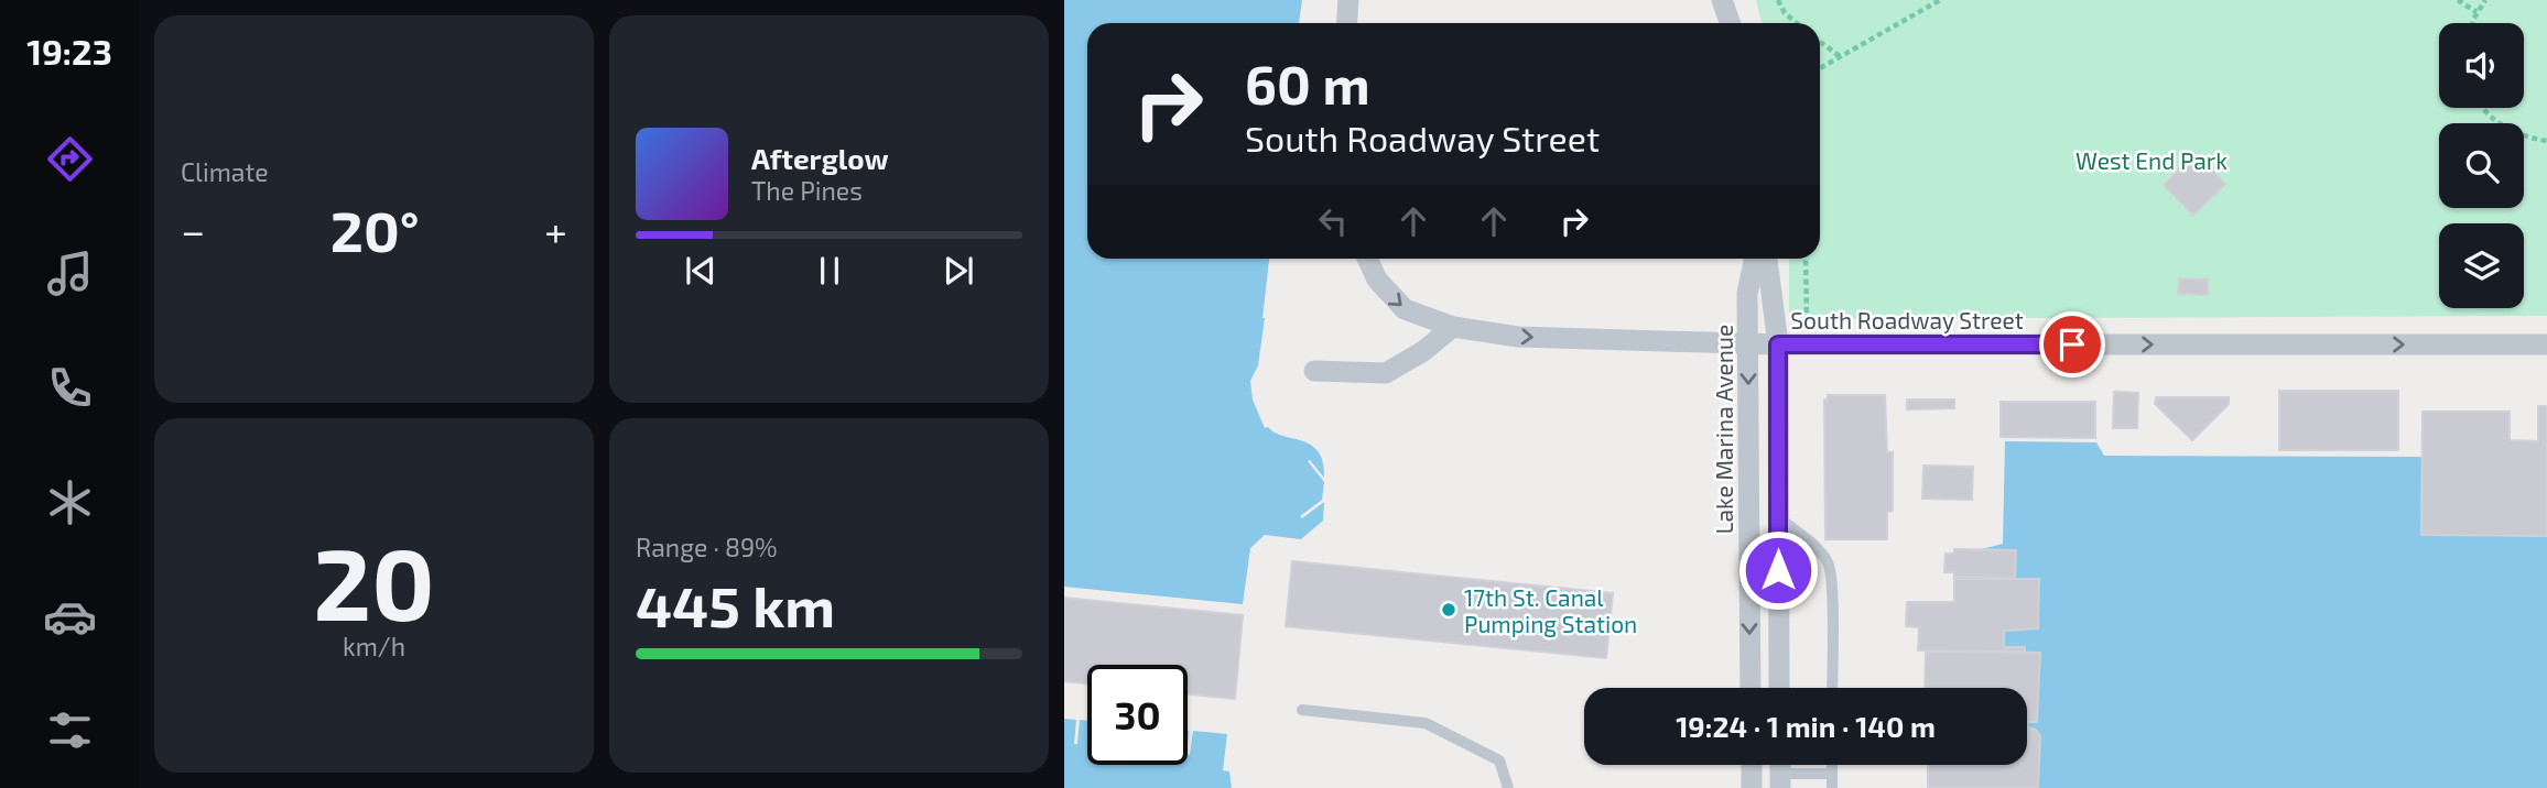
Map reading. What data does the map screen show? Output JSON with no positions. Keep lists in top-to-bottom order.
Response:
{
  "streets": {
    "street": ["South Roadway Street", "Lake Marina Avenue"]
  },
  "crossings": [
    ["South Roadway Street", "Lake Marina Avenue"]
  ],
  "one_way": ["South Roadway Street"],
  "parks": ["West End Park"],
  "places": ["17th St. Canal Pumping Station"],
  "page": {
    "tabs": "19:23",
    "tile": [
      "Climate",
      ["20", "km/h"],
      ["Range · 89%", "445 km"]
    ],
    "turn": ["60 m", "South Roadway Street"],
    "song": ["Afterglow", "The Pines"],
    "heat": ["−", "20°", "+"],
    "limit": "30",
    "trip": "19:24 · 1 min · 140 m"
  }
}
